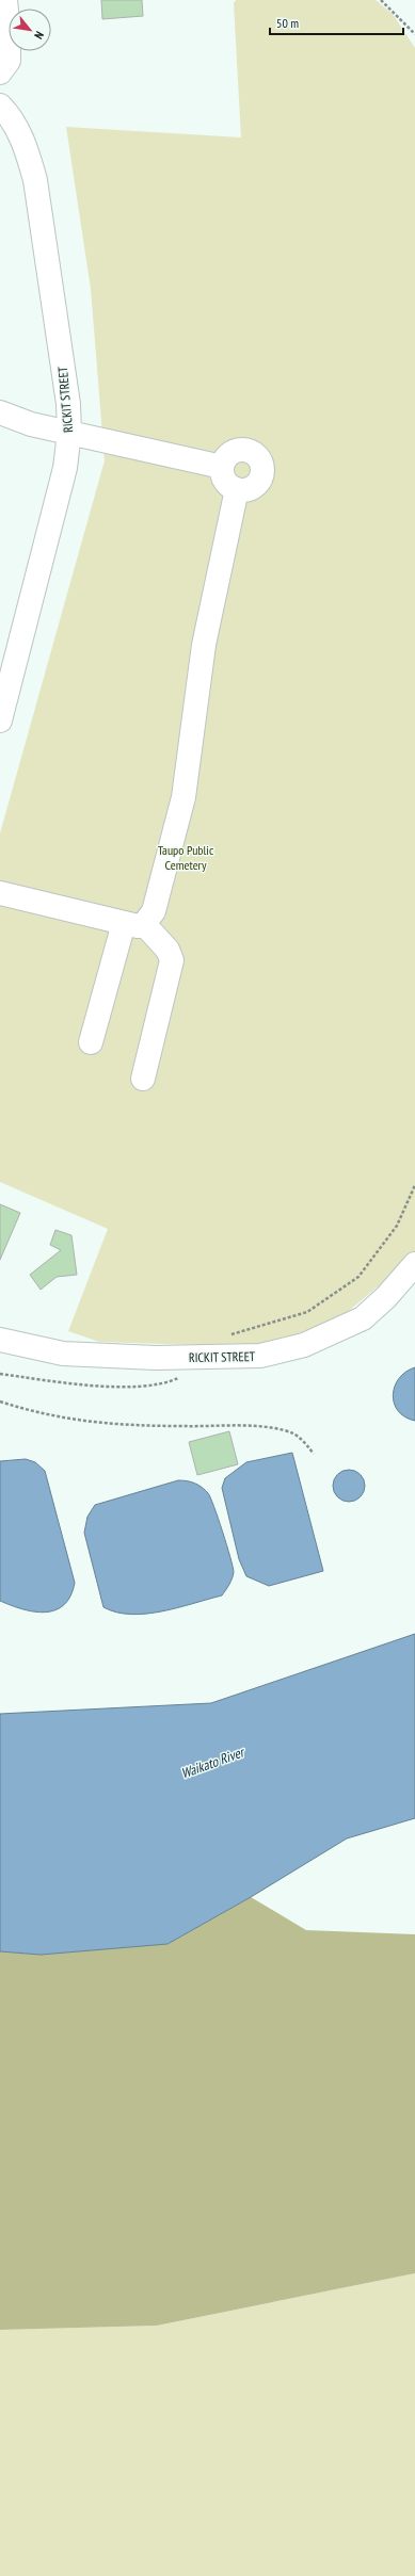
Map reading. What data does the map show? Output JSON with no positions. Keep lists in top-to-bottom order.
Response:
{
  "streets": {
    "street": ["RICKIT STREET"]
  },
  "water": ["Waikato River"],
  "parks": ["Taupo Public Cemetery"],
  "scale_bar": "50 m",
  "north": "bottom right"
}
